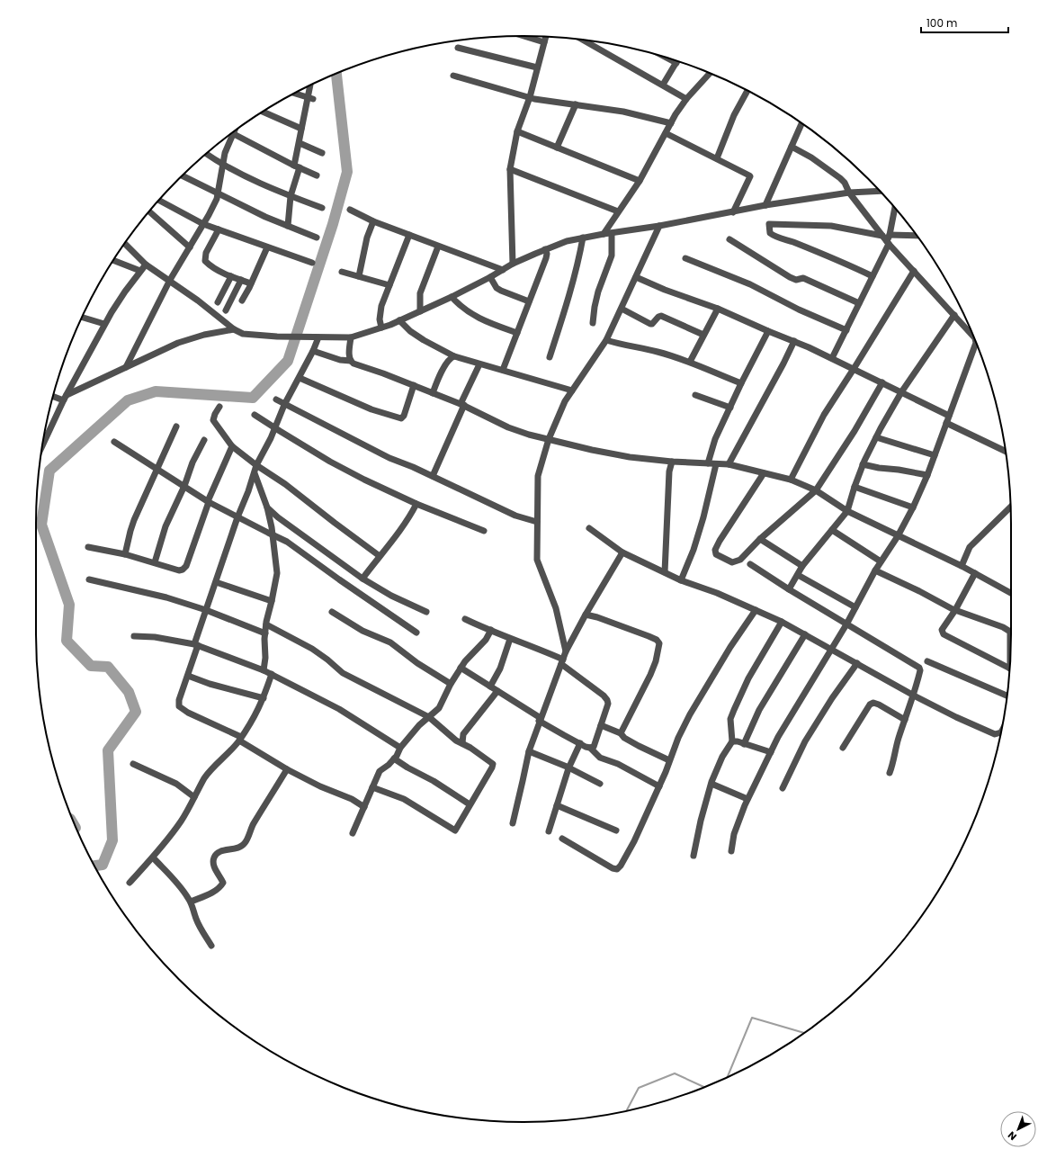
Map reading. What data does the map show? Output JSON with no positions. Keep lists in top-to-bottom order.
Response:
{
  "scale_bar": "100 m",
  "north": "bottom left"
}
